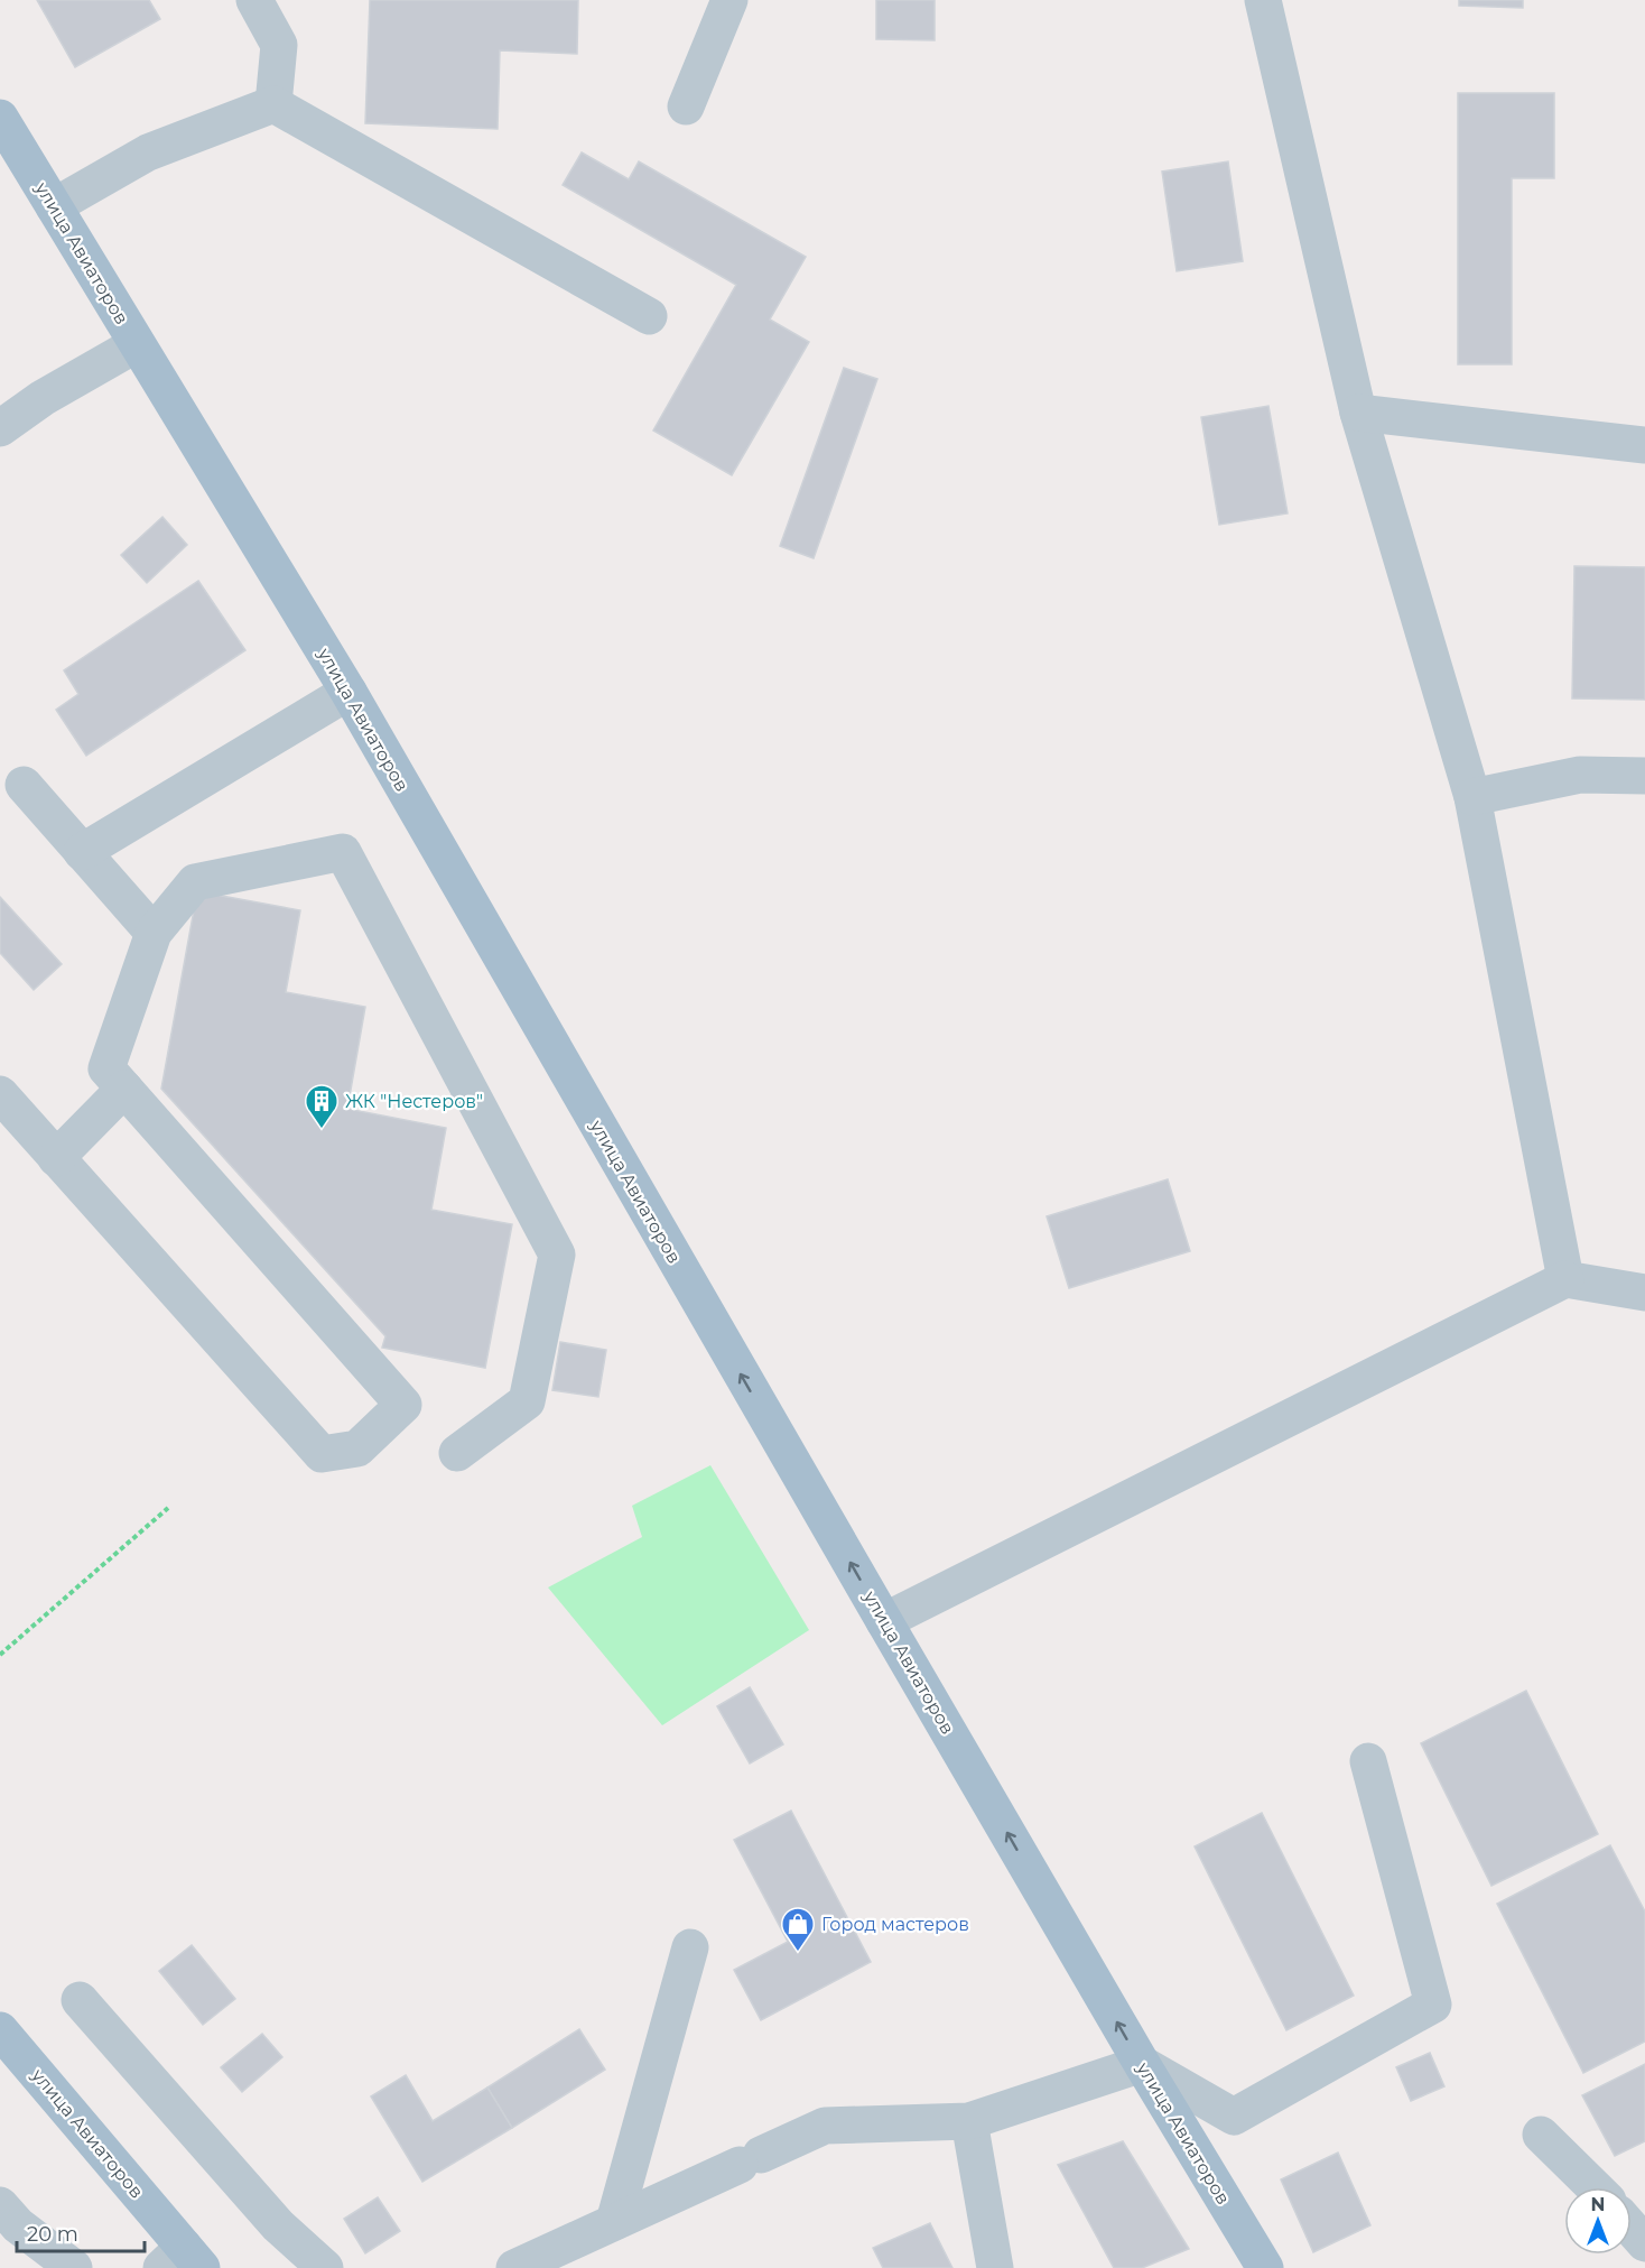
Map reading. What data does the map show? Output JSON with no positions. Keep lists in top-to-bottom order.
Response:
{
  "streets": {
    "main road": ["улица Авиаторов"]
  },
  "one_way": ["улица Авиаторов"],
  "places": {
    "building": ["ЖК \"Нестеров\""],
    "shop": ["Город мастеров"]
  },
  "scale_bar": "20 m",
  "north": "top"
}
